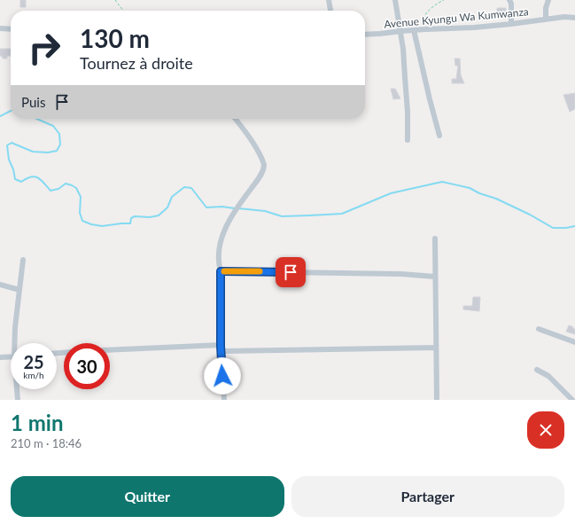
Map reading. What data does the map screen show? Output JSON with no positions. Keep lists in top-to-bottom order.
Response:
{
  "streets": {
    "street": ["Avenue Kyungu Wa Kumwanza"]
  },
  "page": {
    "turn": ["130 m", "Tournez à droite"],
    "then": "Puis",
    "speed": "25 km/h",
    "limit": "30",
    "heading": ["1 min", "210 m · 18:46"],
    "buttons": ["Quitter", "Partager"]
  }
}
